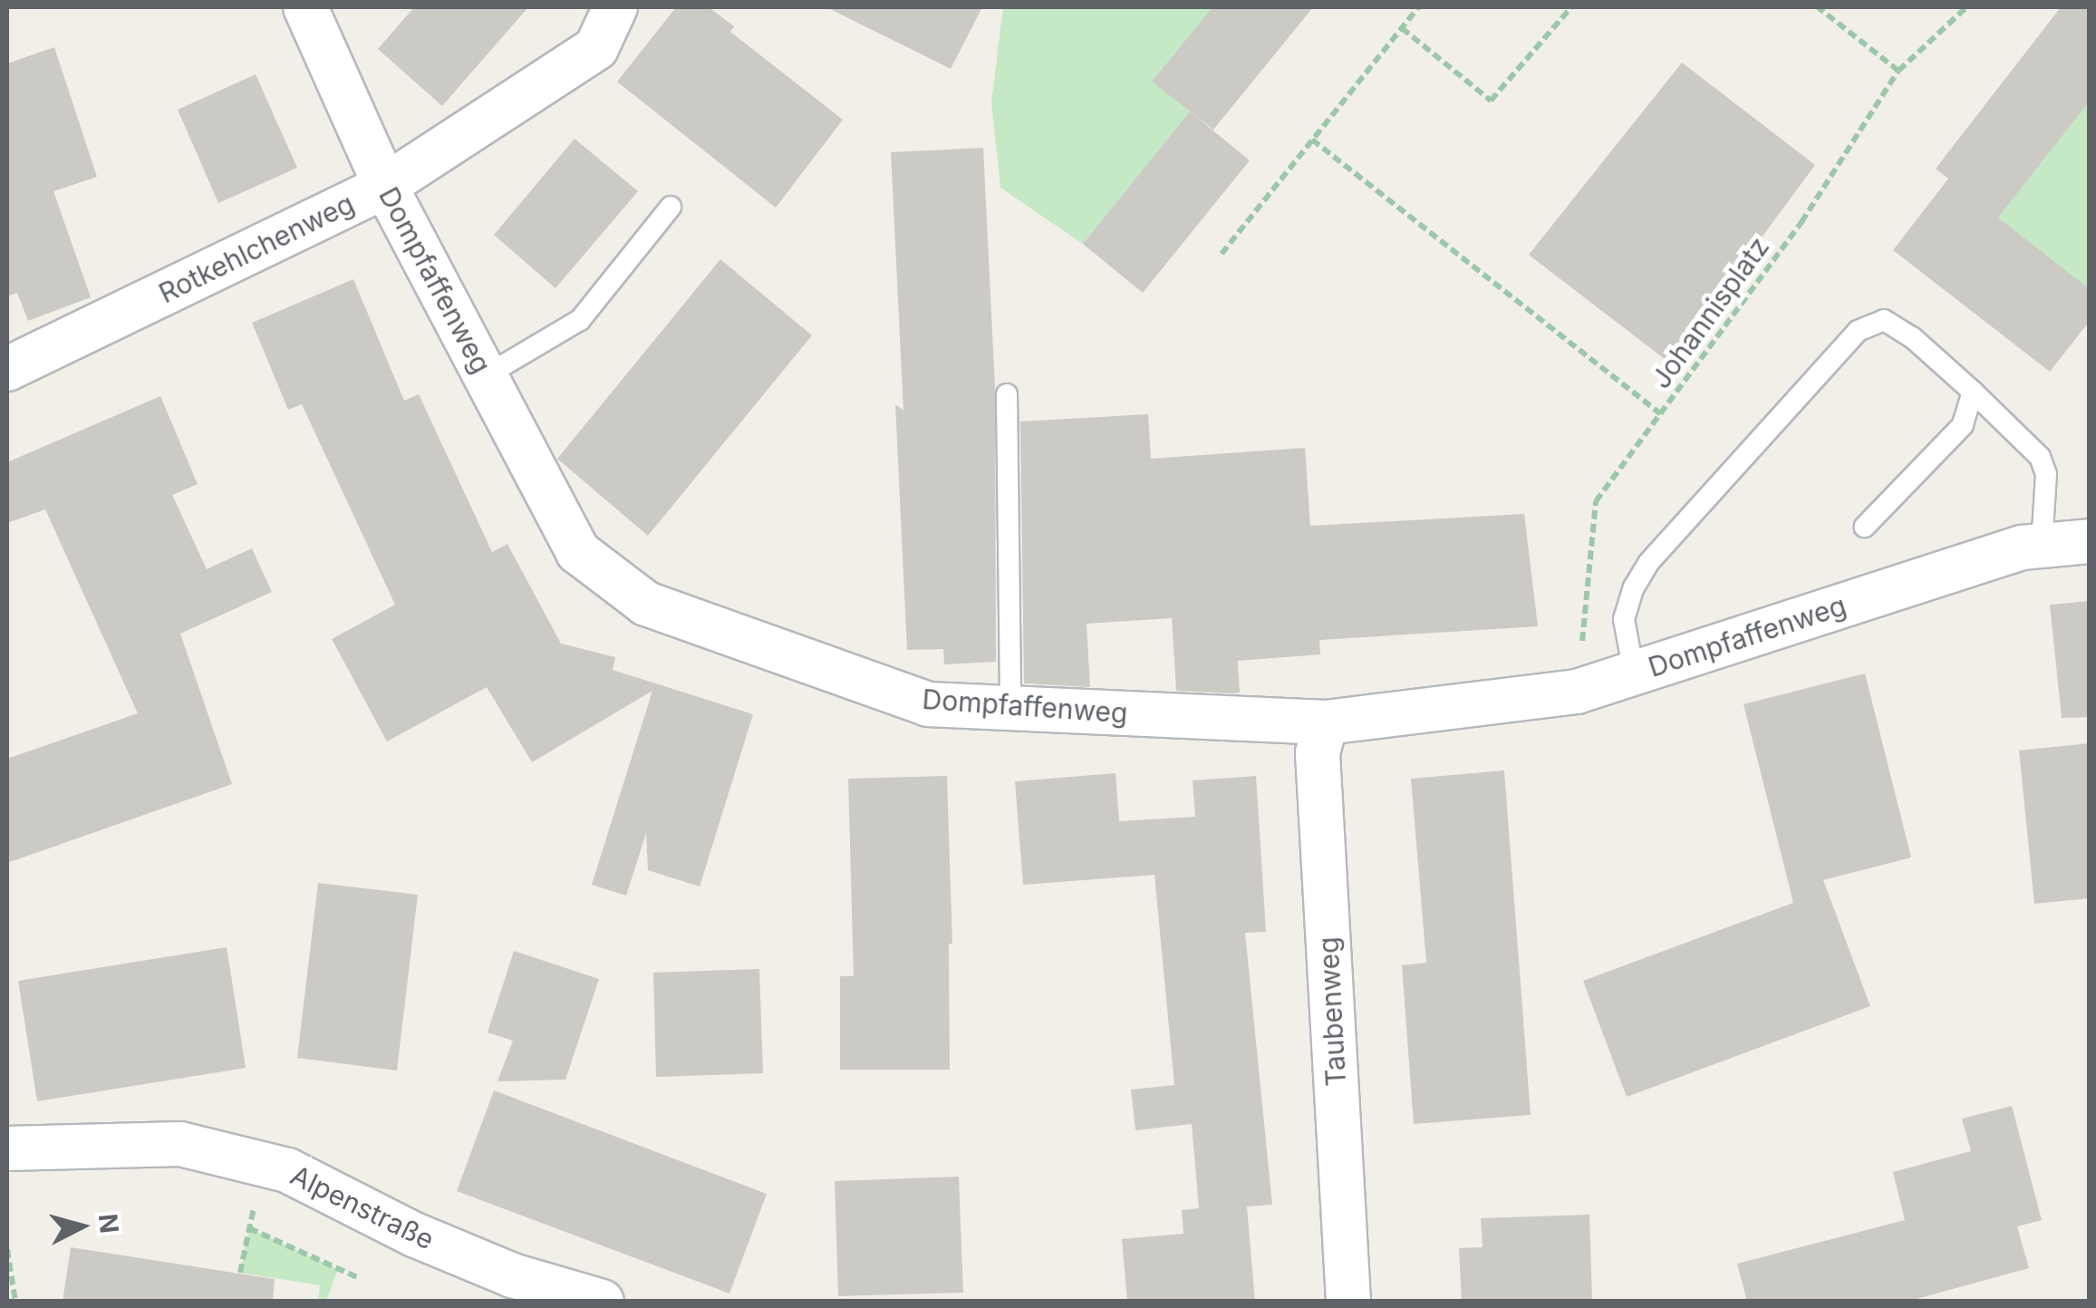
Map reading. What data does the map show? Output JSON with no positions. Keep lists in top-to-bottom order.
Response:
{
  "streets": {
    "street": [
      "Rotkehlchenweg",
      "Dompfaffenweg",
      "Taubenweg",
      "Alpenstraße"
    ],
    "path": ["Johannisplatz"]
  },
  "crossings": [
    ["Rotkehlchenweg", "Dompfaffenweg"],
    ["Dompfaffenweg", "Johannisplatz"],
    ["Dompfaffenweg", "Taubenweg"]
  ],
  "north": "right"
}
